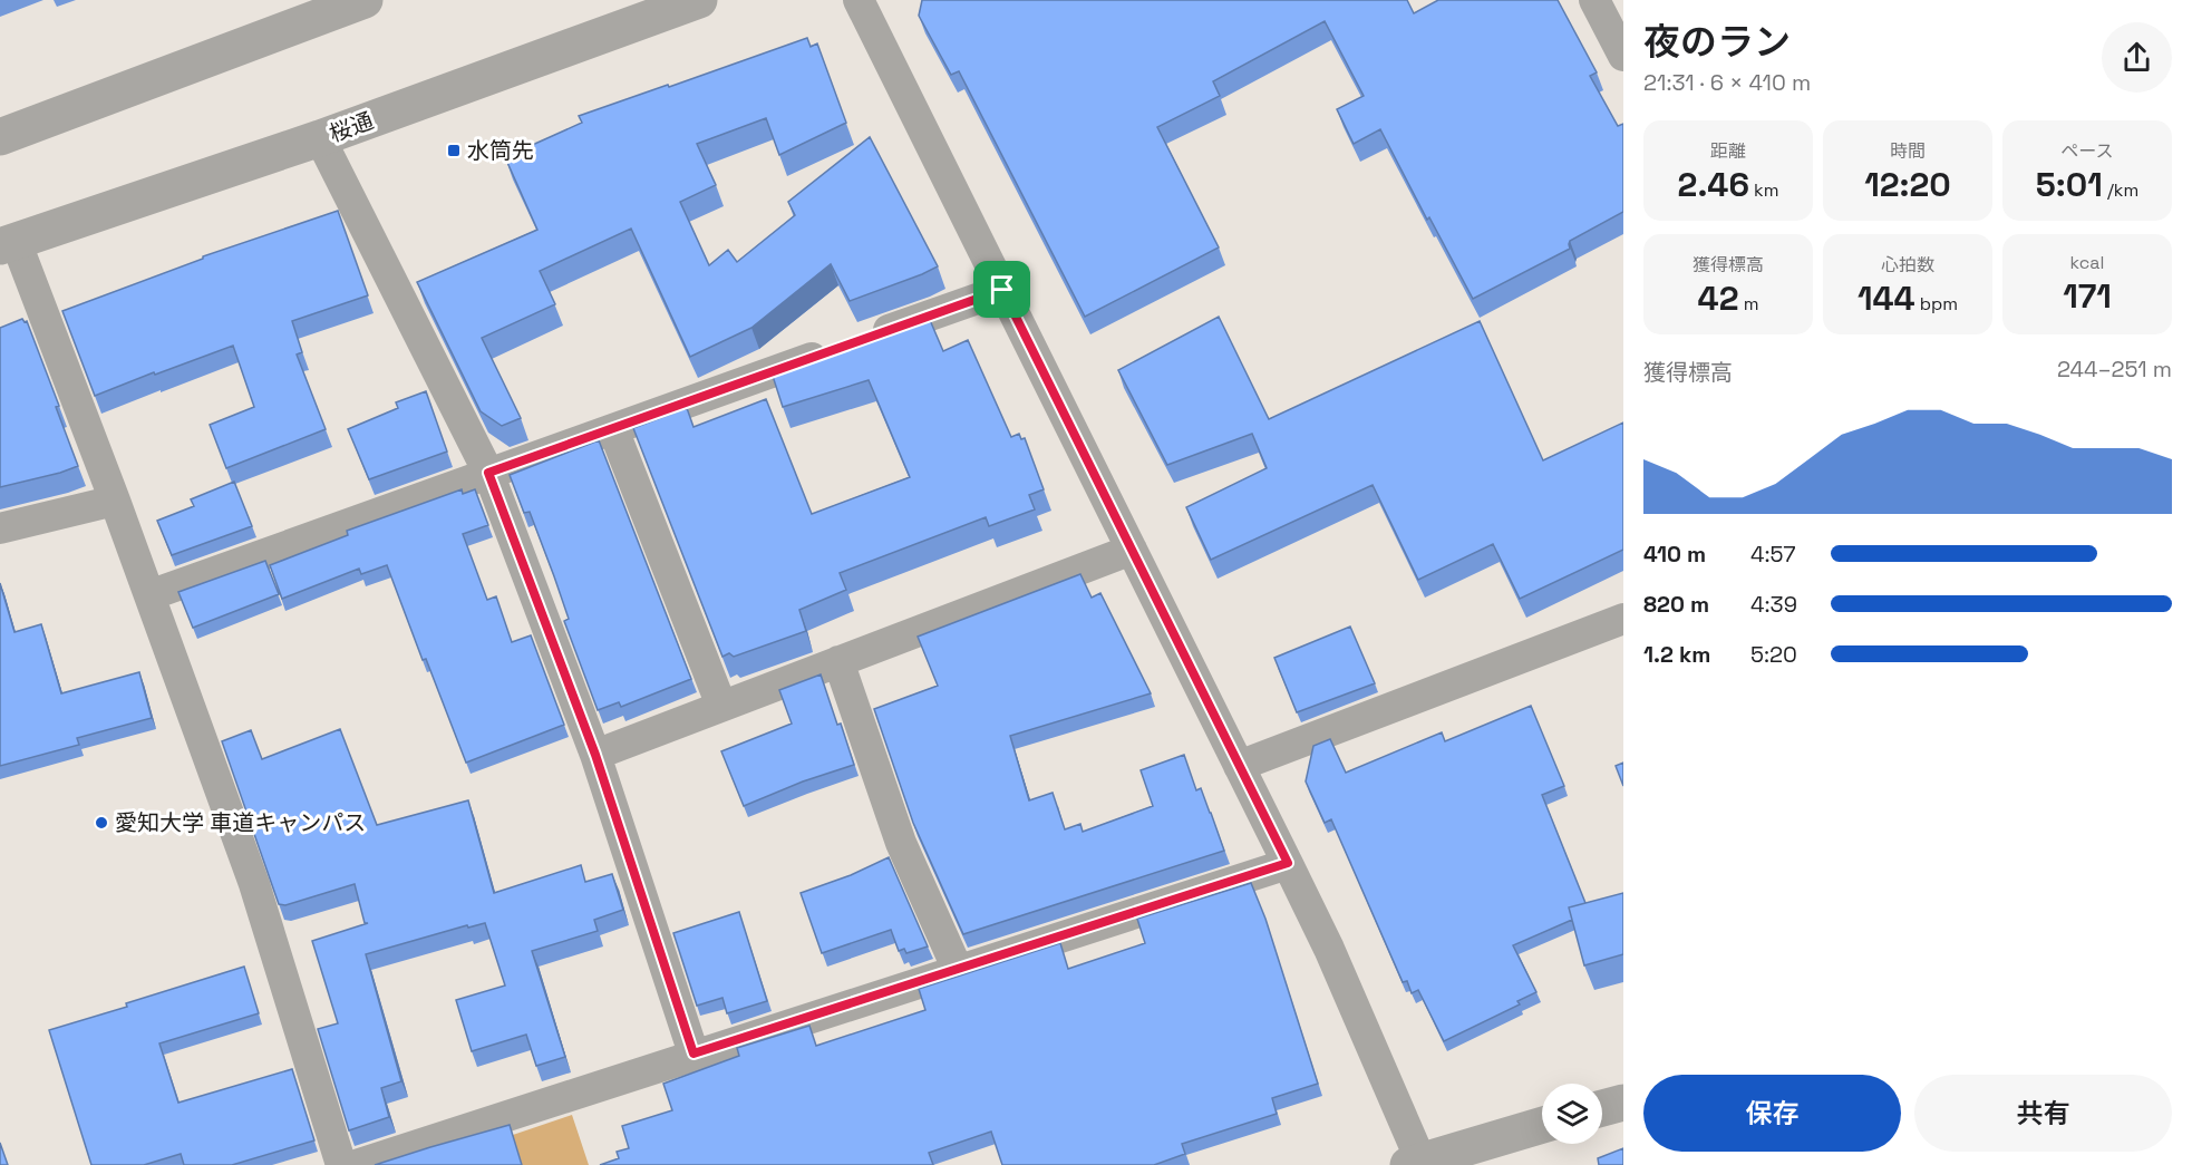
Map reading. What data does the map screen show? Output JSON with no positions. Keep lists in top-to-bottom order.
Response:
{
  "streets": {
    "street": ["桜通"]
  },
  "places": {
    "transit": ["水筒先"],
    "other": ["愛知大学 車道キャンパス"]
  },
  "page": {
    "heading": ["夜のラン", "21:31 · 6 × 410 m"],
    "stats": [
      ["距離", "2.46 km"],
      ["時間", "12:20"],
      ["ペース", "5:01 /km"],
      ["獲得標高", "42 m"],
      ["心拍数", "144 bpm"],
      ["kcal", "171"]
    ],
    "chart": ["獲得標高", "244–251 m"],
    "list": [
      {
        "name": "410 m",
        "note": "4:57"
      },
      {
        "name": "820 m",
        "note": "4:39"
      },
      {
        "name": "1.2 km",
        "note": "5:20"
      }
    ],
    "buttons": ["保存", "共有"]
  }
}
